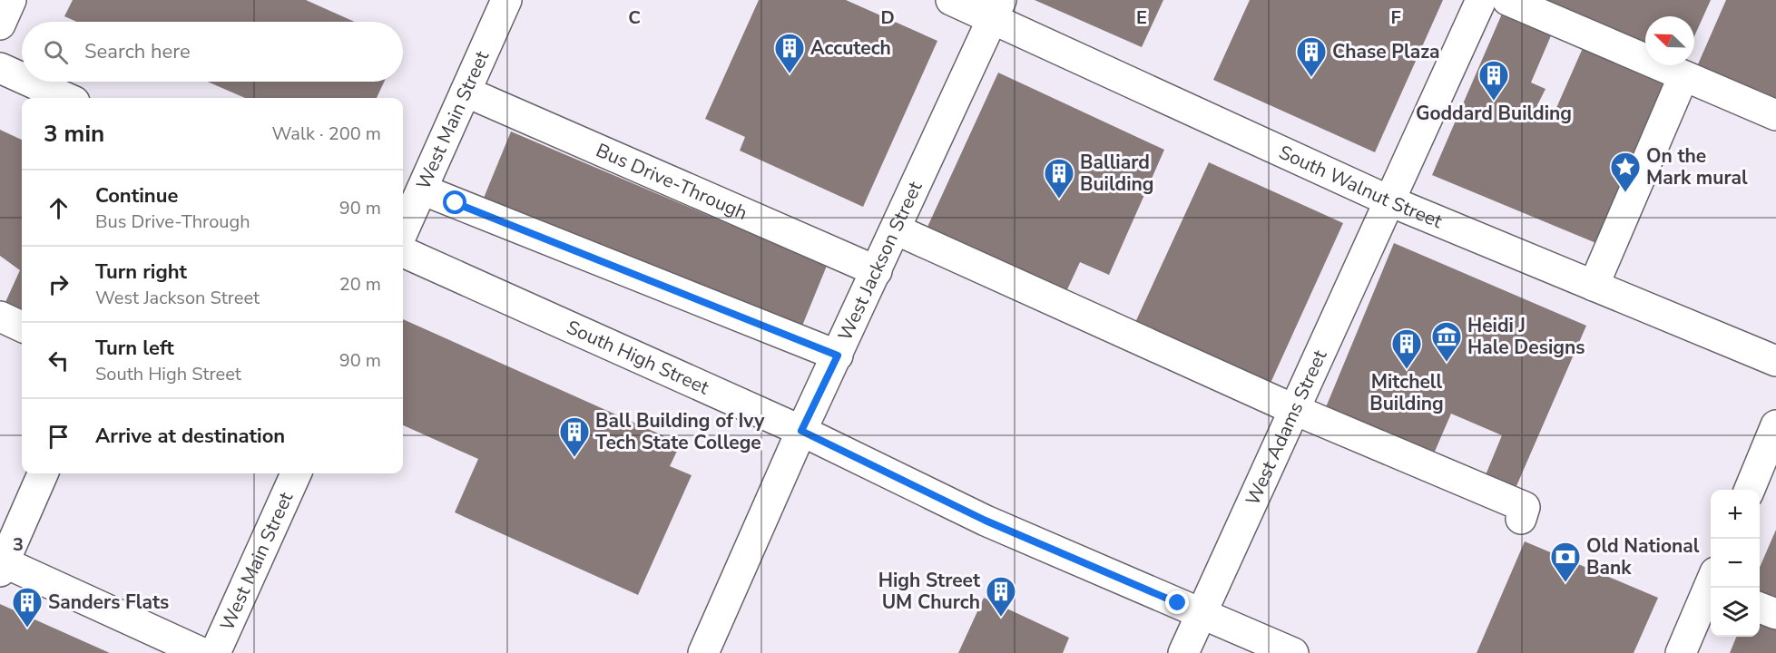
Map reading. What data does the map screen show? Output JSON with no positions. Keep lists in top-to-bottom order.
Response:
{
  "streets": {
    "main road": [
      "West Main Street",
      "Bus Drive-Through",
      "South Walnut Street",
      "West Jackson Street",
      "South High Street",
      "West Adams Street"
    ]
  },
  "crossings": [
    ["West Main Street", "Bus Drive-Through"],
    ["Bus Drive-Through", "West Jackson Street"],
    ["South Walnut Street", "West Jackson Street"],
    ["South Walnut Street", "West Adams Street"],
    ["West Jackson Street", "South High Street"],
    ["South High Street", "West Adams Street"]
  ],
  "places": {
    "building": [
      "Accutech",
      "Chase Plaza",
      "Goddard Building",
      "Balliard Building",
      "Mitchell Building",
      "Ball Building of Ivy Tech State College",
      "High Street UM Church",
      "Sanders Flats"
    ],
    "place": ["On the Mark mural"],
    "museum": ["Heidi J Hale Designs"],
    "bank": ["Old National Bank"]
  },
  "north": "top left",
  "page": {
    "search": "Search here",
    "heading": ["3 min", "Walk · 200 m"],
    "list": [
      ["Continue", "Bus Drive-Through", "90 m"],
      ["Turn right", "West Jackson Street", "20 m"],
      ["Turn left", "South High Street", "90 m"],
      "Arrive at destination"
    ],
    "map_buttons": ["+", "−"]
  },
  "grid": {
    "columns": [
      "C",
      "D",
      "E",
      "F"
    ],
    "rows": ["3"]
  }
}
